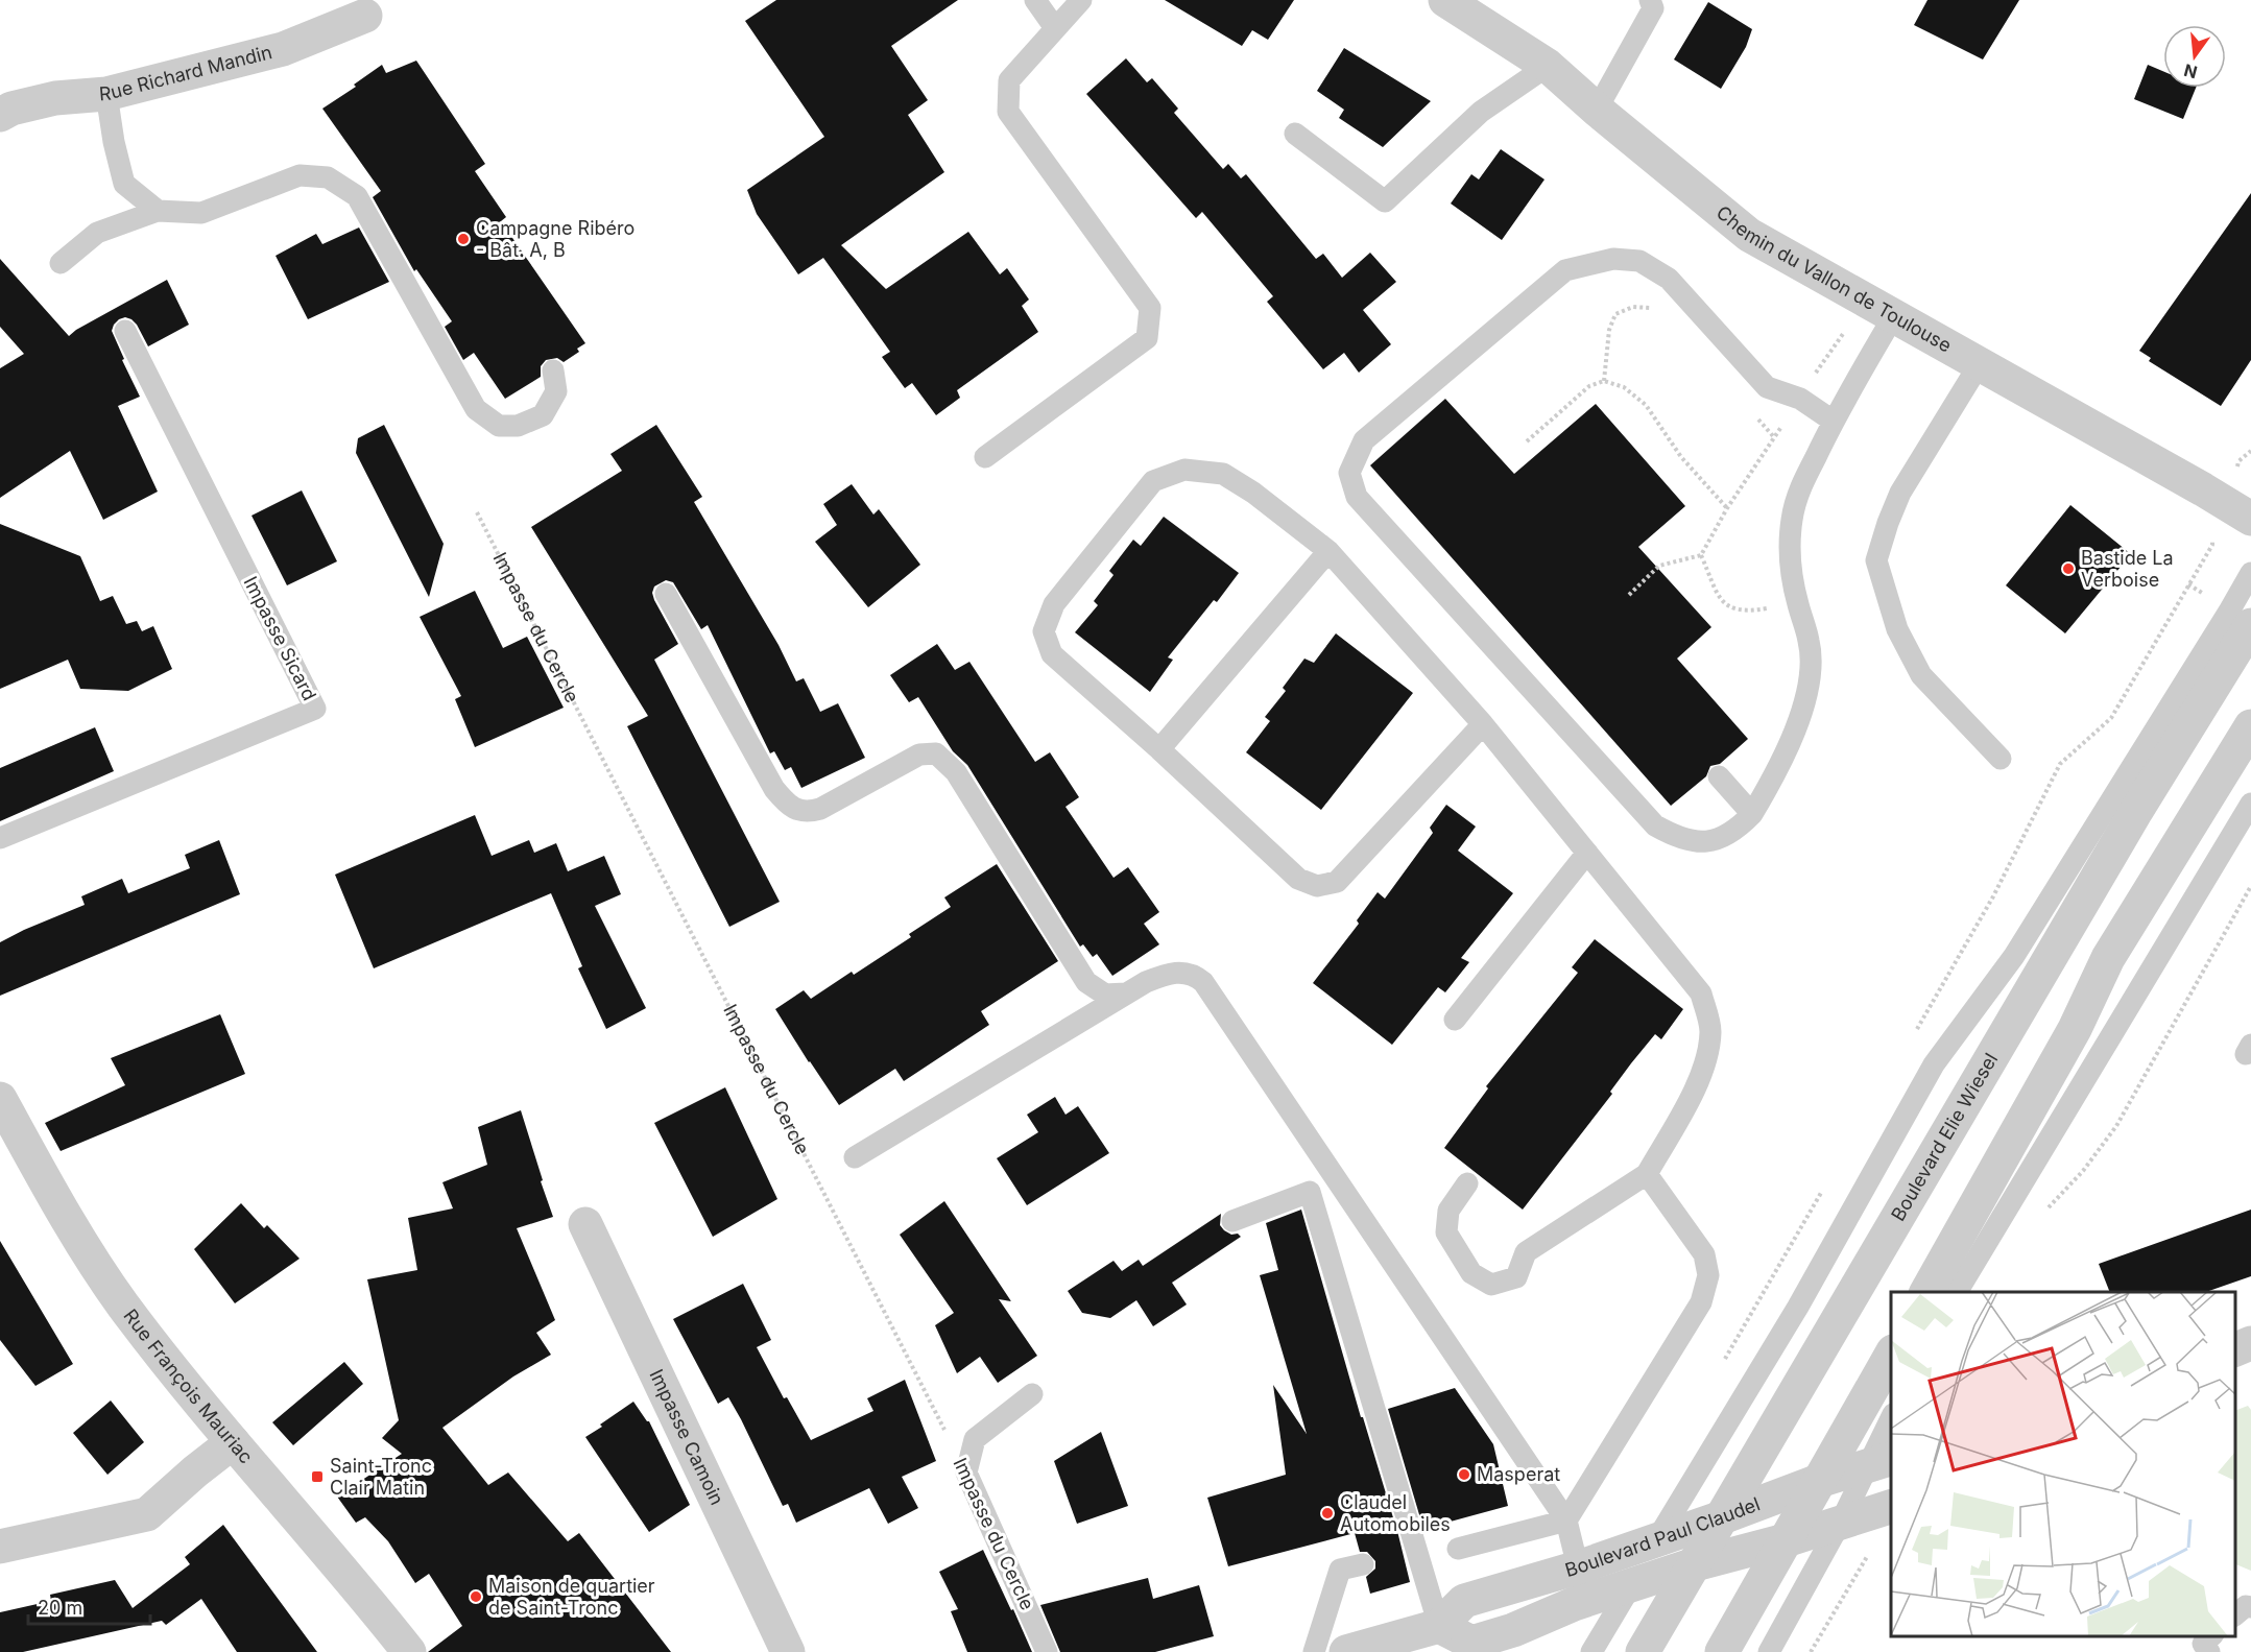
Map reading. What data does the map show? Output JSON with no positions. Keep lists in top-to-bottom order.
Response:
{
  "streets": {
    "street": [
      "Rue Richard Mandin",
      "Chemin du Vallon de Toulouse",
      "Boulevard Elie Wiesel",
      "Rue François Mauriac",
      "Impasse Camoin",
      "Boulevard Paul Claudel"
    ],
    "lane": ["Impasse du Cercle", "Impasse Sicard"]
  },
  "crossings": [
    ["Boulevard Elie Wiesel", "Boulevard Paul Claudel"]
  ],
  "places": {
    "other": [
      "Campagne Ribéro - Bât. A, B",
      "Bastide La Verboise",
      "Masperat",
      "Claudel Automobiles",
      "Maison de quartier de Saint-Tronc"
    ],
    "transit": ["Saint-Tronc Clair Matin"]
  },
  "scale_bar": "20 m",
  "north": "bottom"
}
